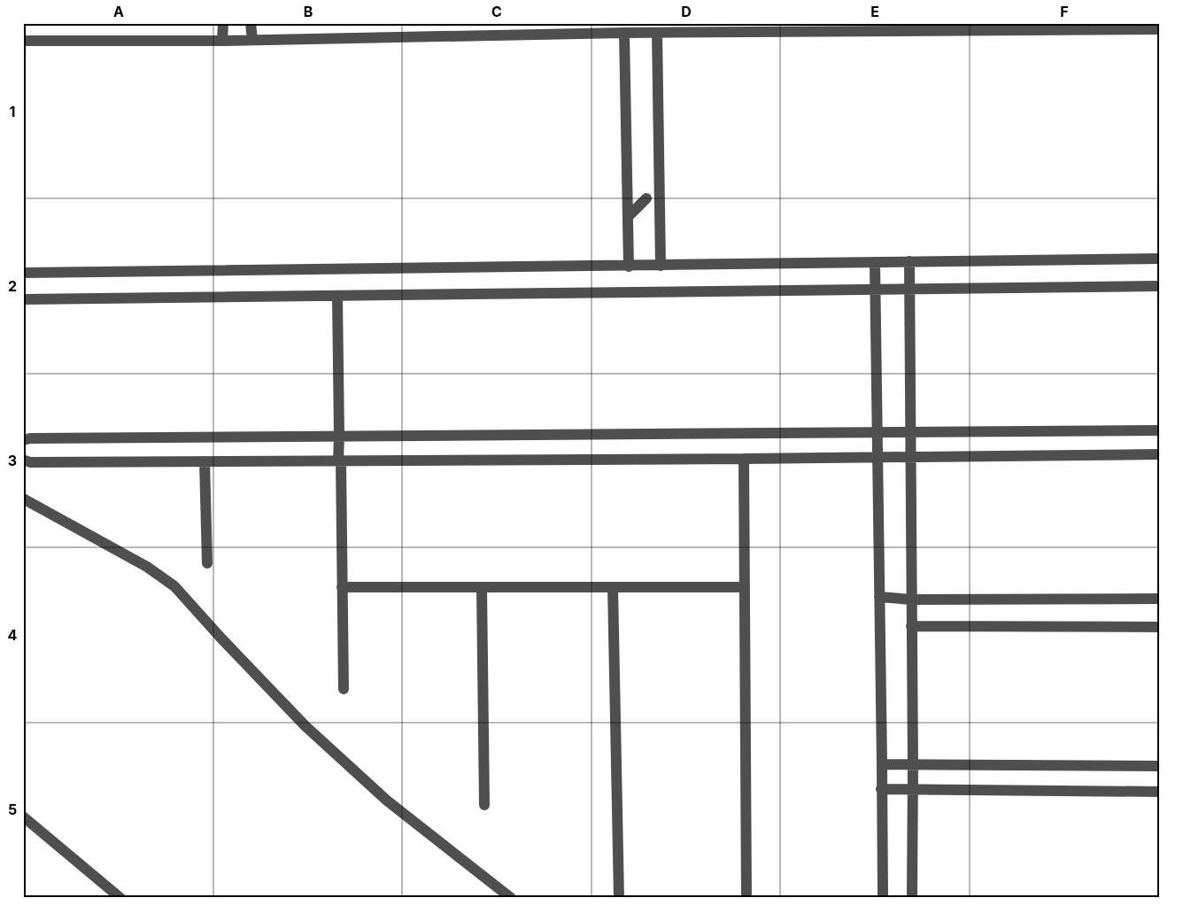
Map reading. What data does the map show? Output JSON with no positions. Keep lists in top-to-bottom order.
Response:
{
  "grid": {
    "columns": [
      "A",
      "B",
      "C",
      "D",
      "E",
      "F"
    ],
    "rows": [
      "1",
      "2",
      "3",
      "4",
      "5"
    ]
  }
}
